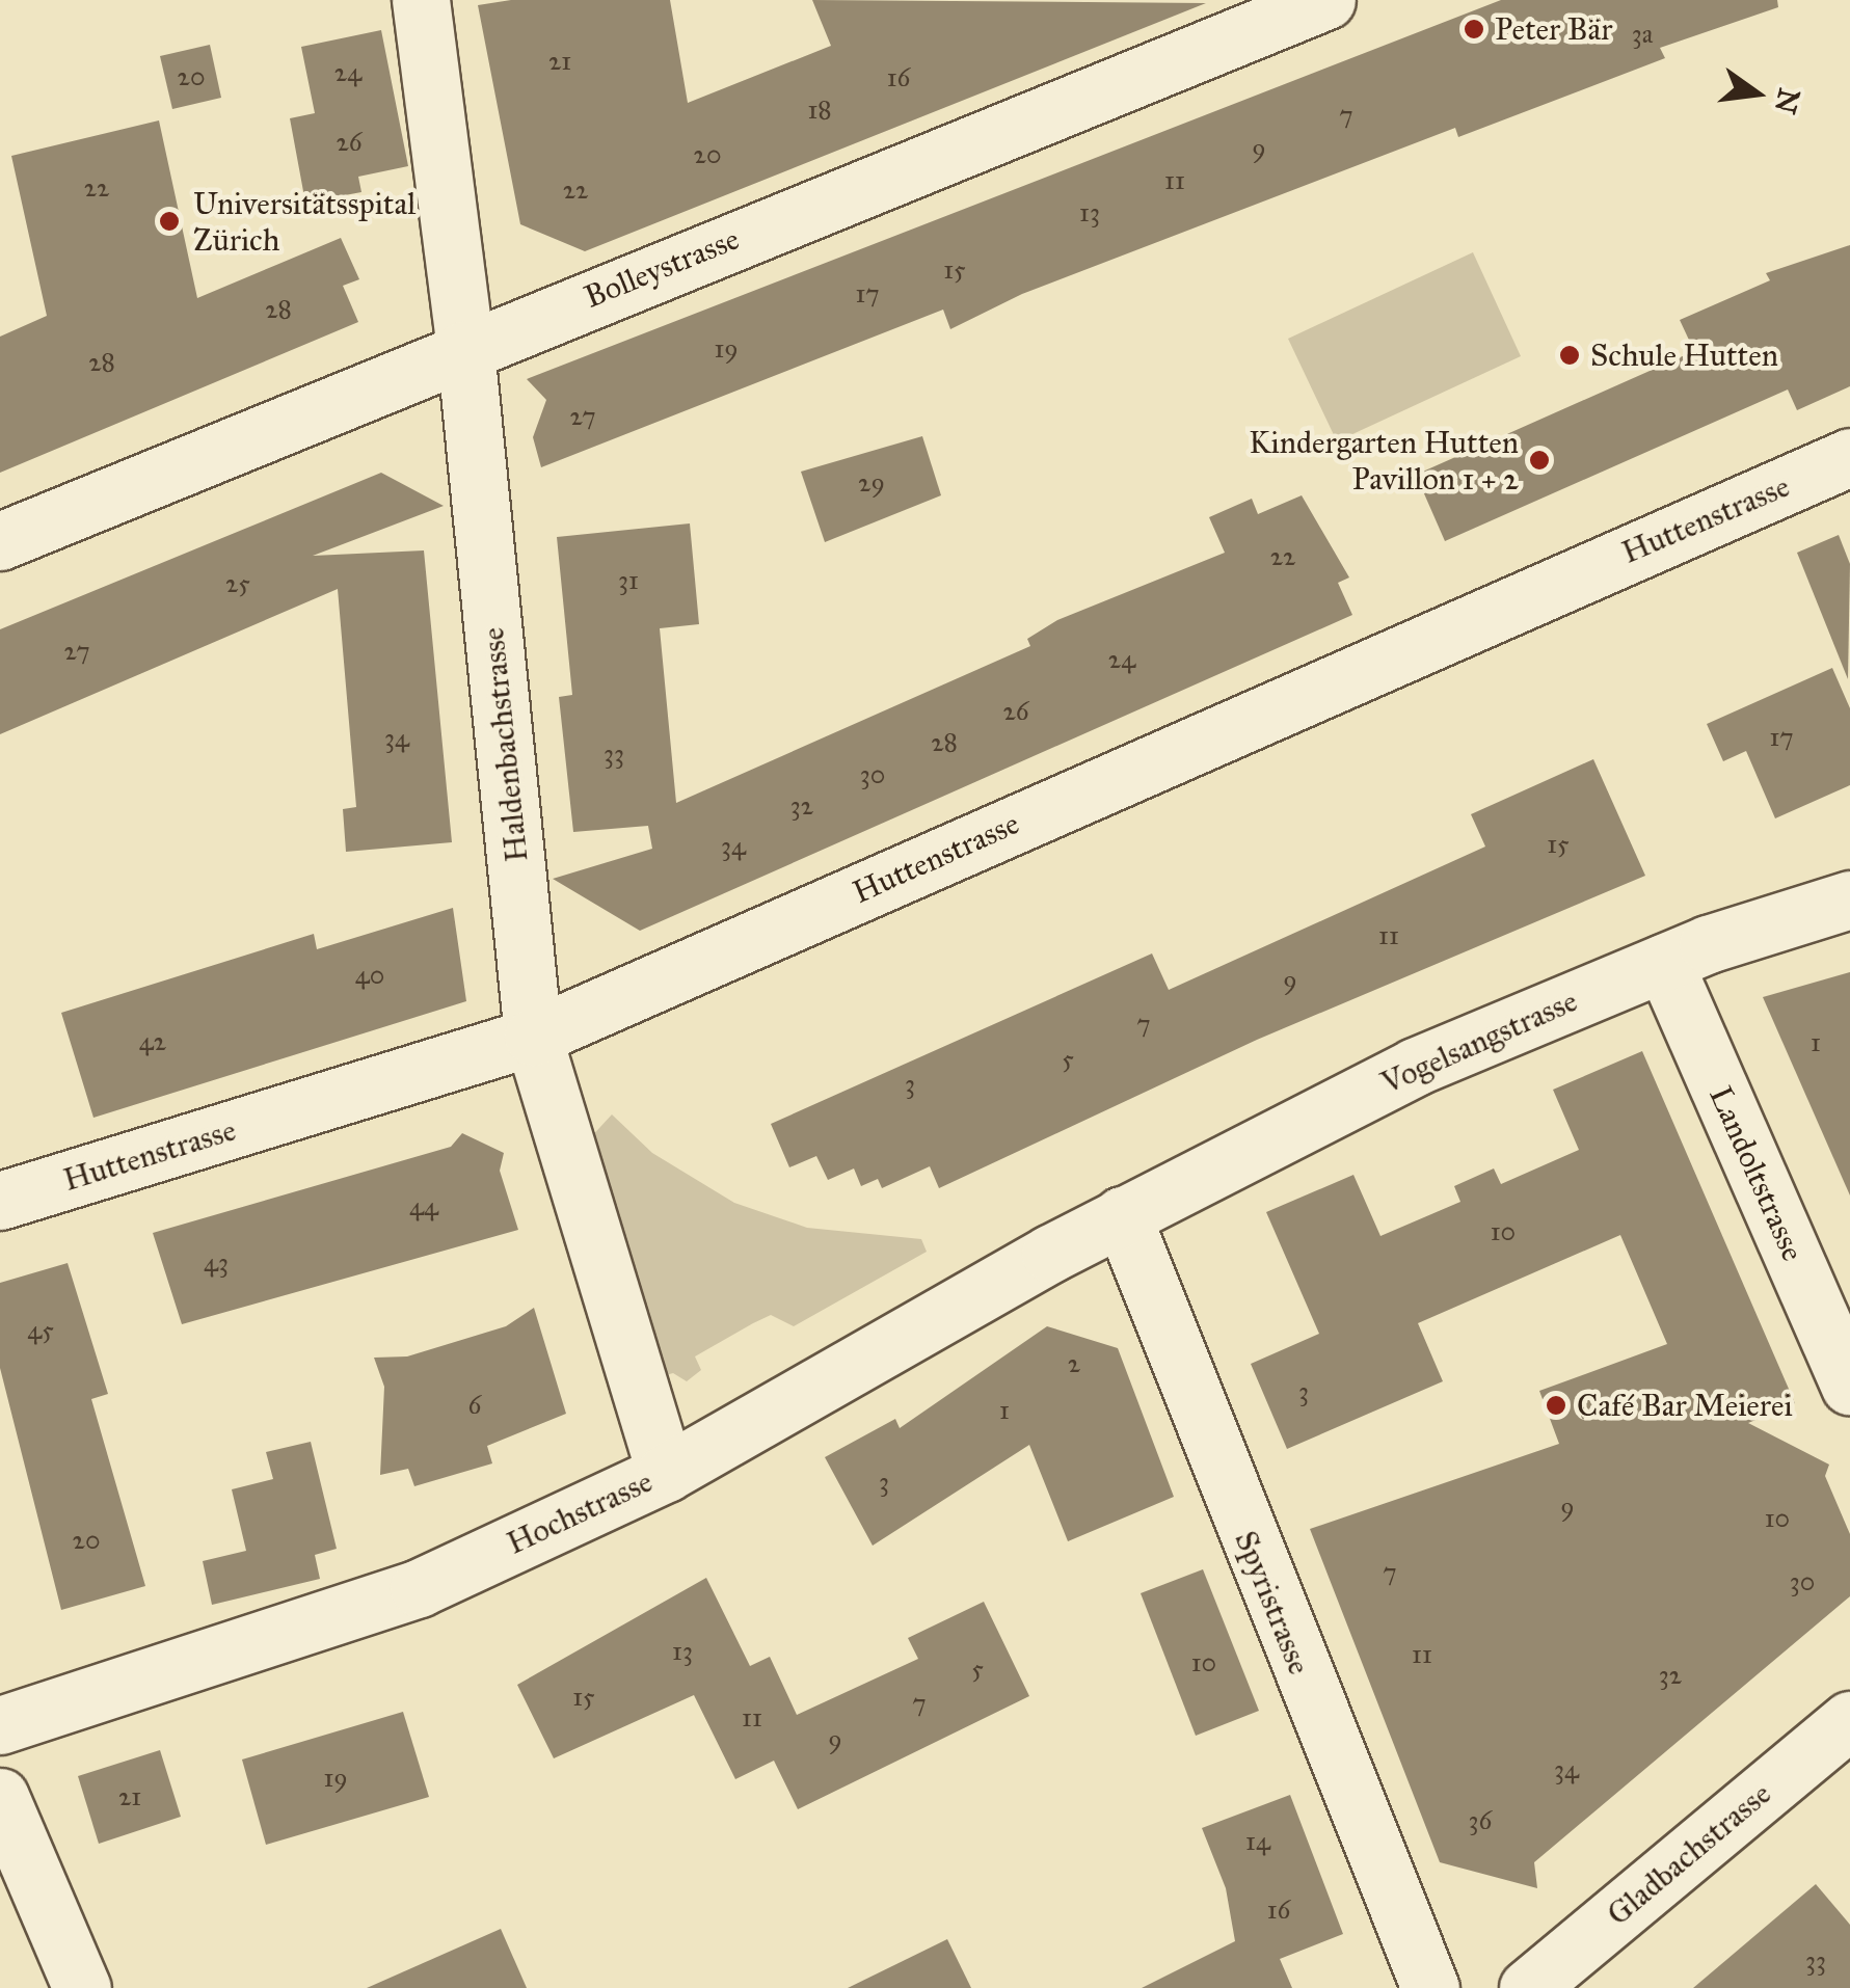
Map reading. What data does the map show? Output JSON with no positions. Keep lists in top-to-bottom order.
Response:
{
  "streets": {
    "street": [
      "Bolleystrasse",
      "Huttenstrasse",
      "Haldenbachstrasse",
      "Vogelsangstrasse",
      "Landoltstrasse",
      "Hochstrasse",
      "Spyristrasse",
      "Gladbachstrasse"
    ]
  },
  "crossings": [
    ["Bolleystrasse", "Haldenbachstrasse"],
    ["Huttenstrasse", "Haldenbachstrasse"],
    ["Haldenbachstrasse", "Hochstrasse"],
    ["Vogelsangstrasse", "Landoltstrasse"],
    ["Vogelsangstrasse", "Hochstrasse"],
    ["Vogelsangstrasse", "Spyristrasse"],
    ["Hochstrasse", "Spyristrasse"]
  ],
  "places": [
    "Peter Bär",
    "Universitätsspital Zürich",
    "Schule Hutten",
    "Kindergarten Hutten Pavillon 1 + 2",
    "Café Bar Meierei"
  ],
  "house_numbers": [
    "3a",
    "21",
    "24",
    "20",
    "16",
    "18",
    "7",
    "26",
    "9",
    "20",
    "11",
    "22",
    "22",
    "13",
    "15",
    "17",
    "28",
    "19",
    "28",
    "27",
    "29",
    "22",
    "31",
    "25",
    "27",
    "24",
    "26",
    "17",
    "34",
    "28",
    "33",
    "30",
    "32",
    "15",
    "34",
    "11",
    "40",
    "9",
    "7",
    "42",
    "1",
    "5",
    "3",
    "44",
    "10",
    "43",
    "45",
    "2",
    "3",
    "6",
    "1",
    "3",
    "9",
    "10",
    "20",
    "7",
    "30",
    "13",
    "11",
    "10",
    "5",
    "32",
    "15",
    "7",
    "11",
    "9",
    "34",
    "19",
    "21",
    "36",
    "14",
    "16",
    "33"
  ],
  "north": "right"
}
